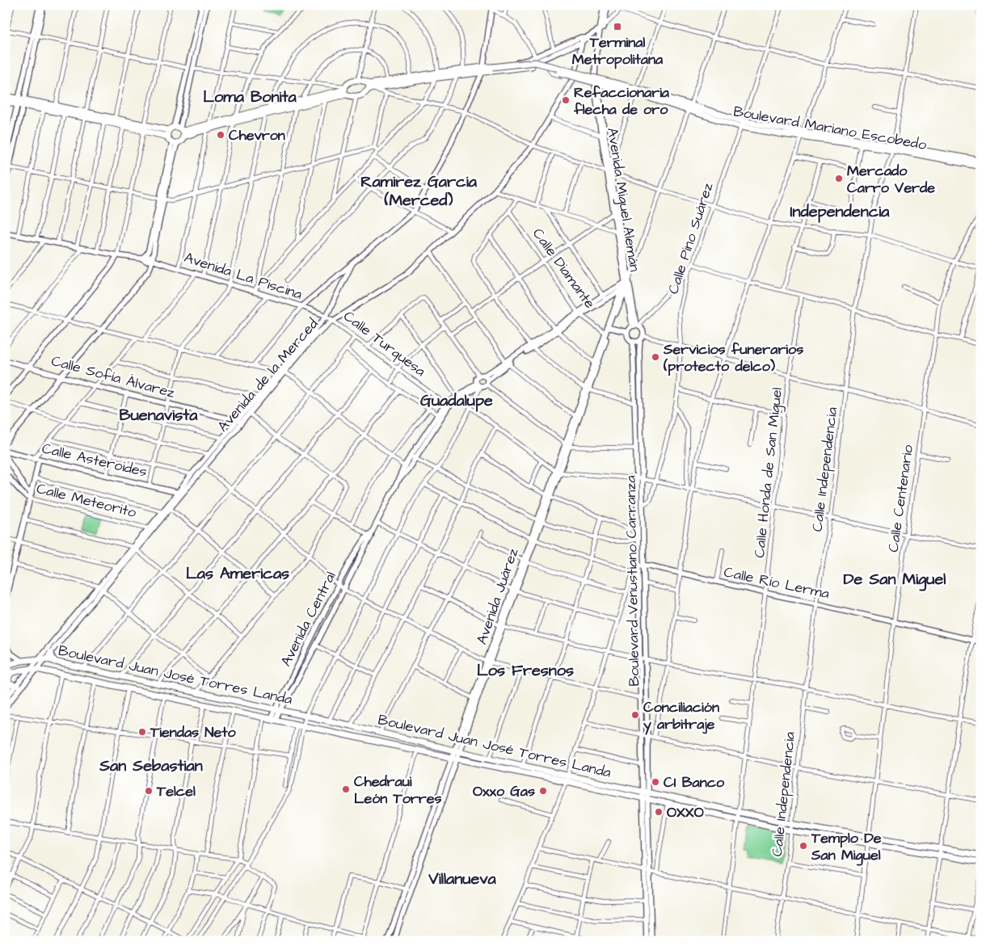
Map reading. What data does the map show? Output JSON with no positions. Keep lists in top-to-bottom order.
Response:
{
  "streets": {
    "main road": ["Boulevard Mariano Escobedo", "Boulevard Juan José Torres Landa"],
    "street": [
      "Avenida Miguel Alemán",
      "Calle Pino Suárez",
      "Calle Diamante",
      "Avenida La Piscina",
      "Calle Turquesa",
      "Avenida de la Merced",
      "Calle Sofía Álvarez",
      "Calle Asteroides",
      "Calle Independencia",
      "Calle Honda de San Miguel",
      "Calle Centenario",
      "Calle Meteorito",
      "Boulevard Venustiano Carranza",
      "Calle Río Lerma",
      "Avenida Juárez",
      "Avenida Central"
    ]
  },
  "crossings": [
    ["Boulevard Mariano Escobedo", "Calle Pino Suárez"],
    ["Boulevard Mariano Escobedo", "Calle Independencia"],
    ["Avenida Miguel Alemán", "Boulevard Venustiano Carranza"],
    ["Avenida Miguel Alemán", "Avenida Juárez"],
    ["Calle Pino Suárez", "Boulevard Venustiano Carranza"],
    ["Calle Diamante", "Avenida Juárez"],
    ["Avenida La Piscina", "Calle Turquesa"],
    ["Avenida La Piscina", "Avenida de la Merced"],
    ["Calle Turquesa", "Avenida de la Merced"],
    ["Calle Turquesa", "Avenida Central"],
    ["Avenida de la Merced", "Calle Sofía Álvarez"],
    ["Avenida de la Merced", "Calle Asteroides"],
    ["Avenida de la Merced", "Calle Meteorito"],
    ["Avenida de la Merced", "Boulevard Juan José Torres Landa"],
    ["Calle Independencia", "Calle Río Lerma"],
    ["Calle Independencia", "Boulevard Juan José Torres Landa"],
    ["Calle Honda de San Miguel", "Calle Río Lerma"],
    ["Calle Honda de San Miguel", "Boulevard Juan José Torres Landa"],
    ["Calle Centenario", "Calle Río Lerma"],
    ["Calle Centenario", "Boulevard Juan José Torres Landa"],
    ["Boulevard Venustiano Carranza", "Calle Río Lerma"],
    ["Boulevard Venustiano Carranza", "Boulevard Juan José Torres Landa"],
    ["Avenida Juárez", "Boulevard Juan José Torres Landa"],
    ["Avenida Central", "Boulevard Juan José Torres Landa"]
  ],
  "districts": [
    "Loma Bonita",
    "Ramirez Garcia (Merced)",
    "Independencia",
    "Guadalupe",
    "Buenavista",
    "Las Americas",
    "De San Miguel",
    "Los Fresnos",
    "San Sebastian",
    "Villanueva"
  ],
  "places": {
    "transit": ["Terminal Metropolitana"],
    "other": [
      "Refaccionaria flecha de oro",
      "Chevron",
      "Mercado Carro Verde",
      "Servicios funerarios (protecto delco)",
      "Conciliación y arbitraje",
      "Tiendas Neto",
      "CI Banco",
      "Chedraui León Torres",
      "Telcel",
      "Oxxo Gas",
      "OXXO",
      "Templo De San Miguel"
    ]
  }
}
